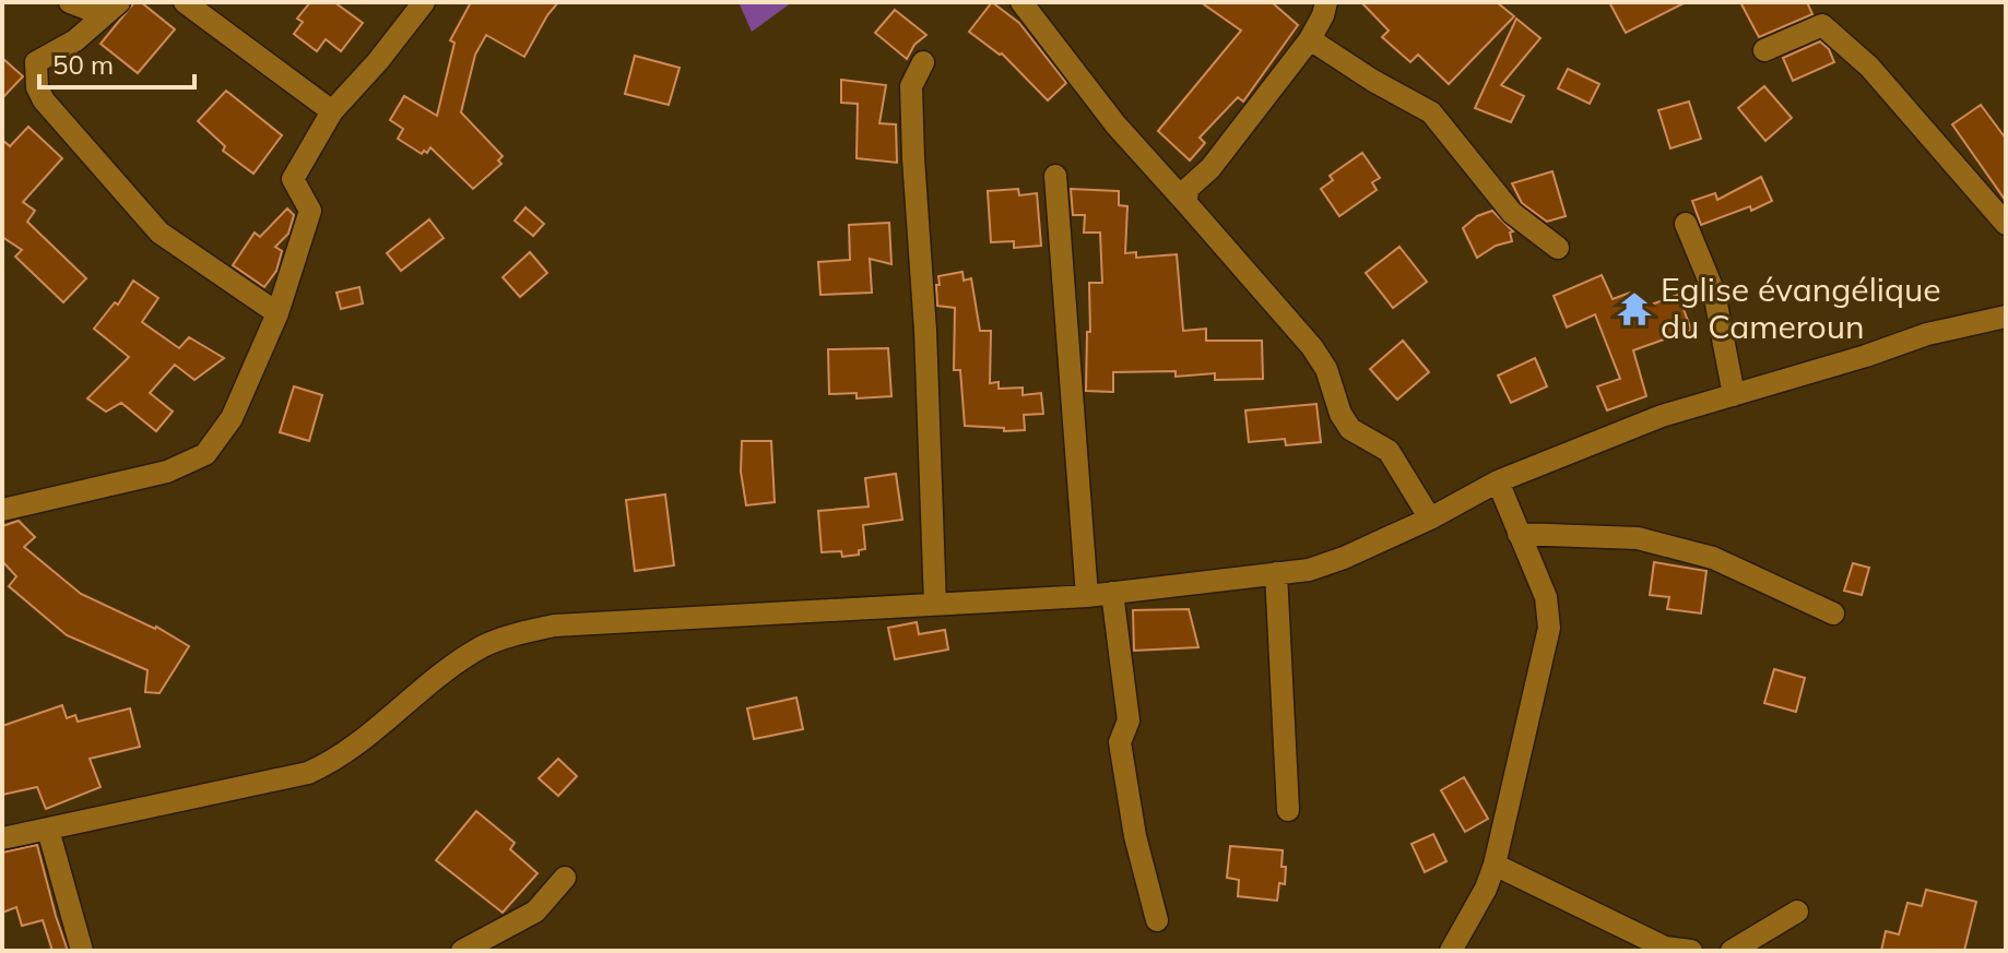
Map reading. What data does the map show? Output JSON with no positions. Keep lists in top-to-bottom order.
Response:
{
  "places": {
    "temple": ["Eglise évangélique du Cameroun"]
  },
  "scale_bar": "50 m"
}
